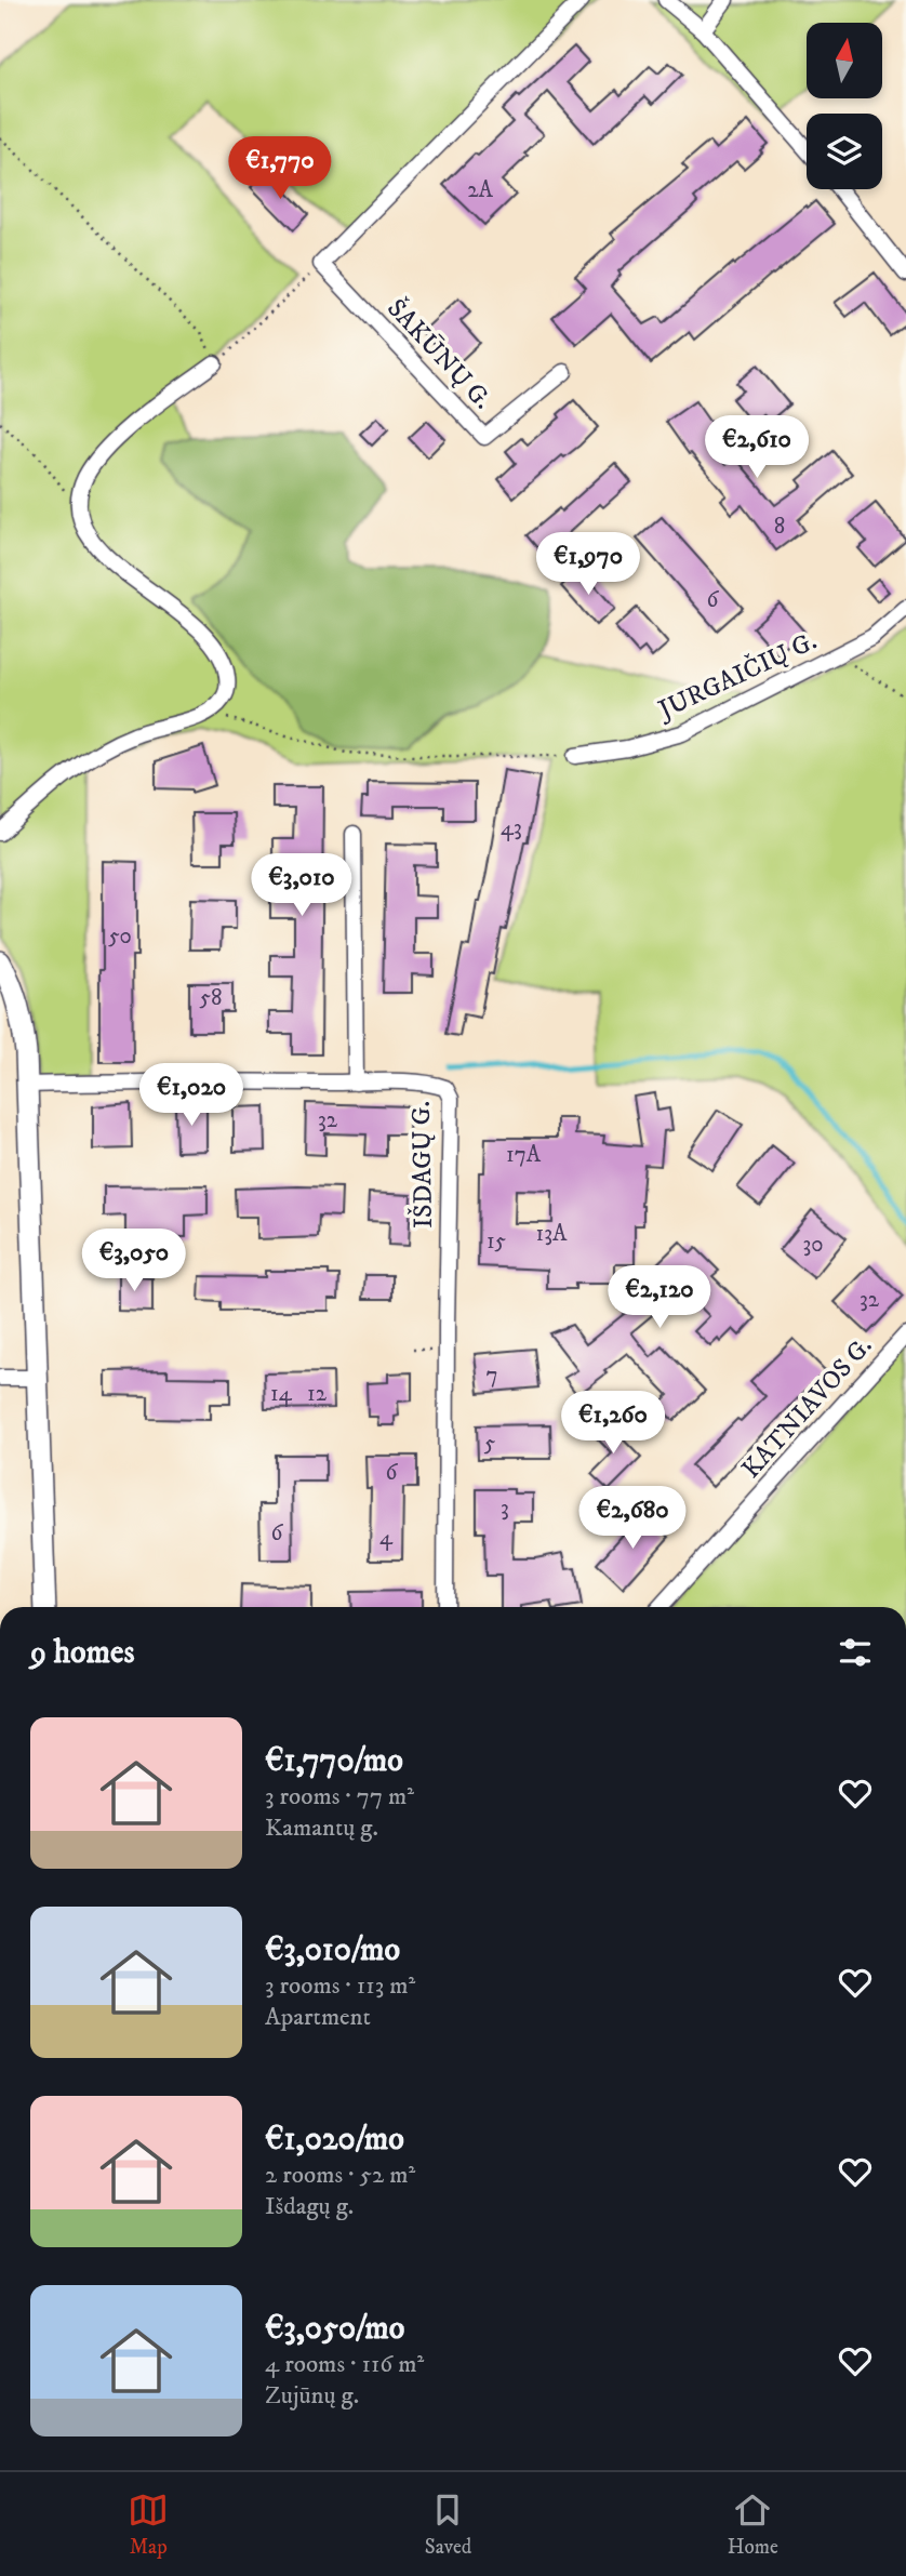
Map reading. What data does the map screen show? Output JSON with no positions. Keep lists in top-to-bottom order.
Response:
{
  "streets": {
    "street": [
      "ŠAKŪNŲ G.",
      "JURGAIČIŲ G.",
      "IŠDAGŲ G.",
      "KATNIAVOS G."
    ]
  },
  "house_numbers": [
    "2A",
    "8",
    "6",
    "43",
    "50",
    "58",
    "32",
    "17A",
    "13A",
    "15",
    "30",
    "32",
    "7",
    "14",
    "12",
    "5",
    "6",
    "3",
    "6",
    "4"
  ],
  "north": "top",
  "page": {
    "price": [
      "€1,770",
      "€2,610",
      "€1,970",
      "€3,010",
      "€1,020",
      "€3,050",
      "€2,120",
      "€1,260",
      "€2,680"
    ],
    "heading": "9 homes",
    "list": [
      {
        "name": "€1,770/mo",
        "note": "3 rooms · 77 m² · Kamantų g."
      },
      {
        "name": "€3,010/mo",
        "note": "3 rooms · 113 m² · Apartment"
      },
      {
        "name": "€1,020/mo",
        "note": "2 rooms · 52 m² · Išdagų g."
      },
      {
        "name": "€3,050/mo",
        "note": "4 rooms · 116 m² · Zujūnų g."
      }
    ],
    "tabs": ["Map", "Saved", "Home"]
  }
}
